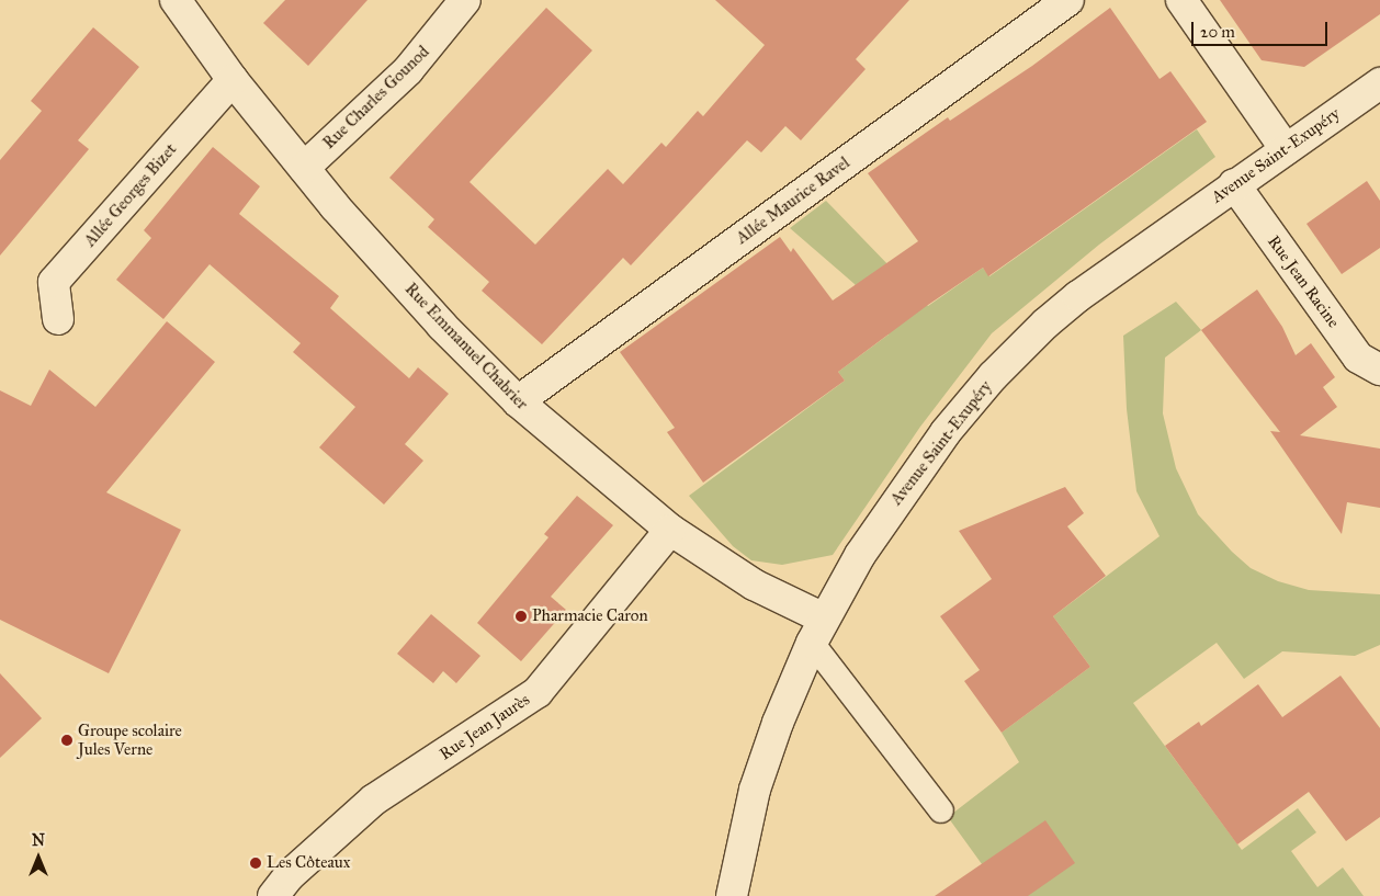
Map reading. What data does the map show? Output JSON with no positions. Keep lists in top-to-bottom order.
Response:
{
  "streets": {
    "street": [
      "Rue Charles Gounod",
      "Avenue Saint-Exupéry",
      "Allée Georges Bizet",
      "Allée Maurice Ravel",
      "Rue Jean Racine",
      "Rue Emmanuel Chabrier",
      "Rue Jean Jaurès"
    ]
  },
  "crossings": [
    ["Rue Charles Gounod", "Rue Emmanuel Chabrier"],
    ["Avenue Saint-Exupéry", "Rue Jean Racine"],
    ["Avenue Saint-Exupéry", "Rue Emmanuel Chabrier"],
    ["Allée Georges Bizet", "Rue Emmanuel Chabrier"],
    ["Allée Maurice Ravel", "Rue Emmanuel Chabrier"],
    ["Rue Emmanuel Chabrier", "Rue Jean Jaurès"]
  ],
  "places": ["Pharmacie Caron", "Groupe scolaire Jules Verne", "Les Côteaux"],
  "scale_bar": "20 m",
  "north": "top"
}
